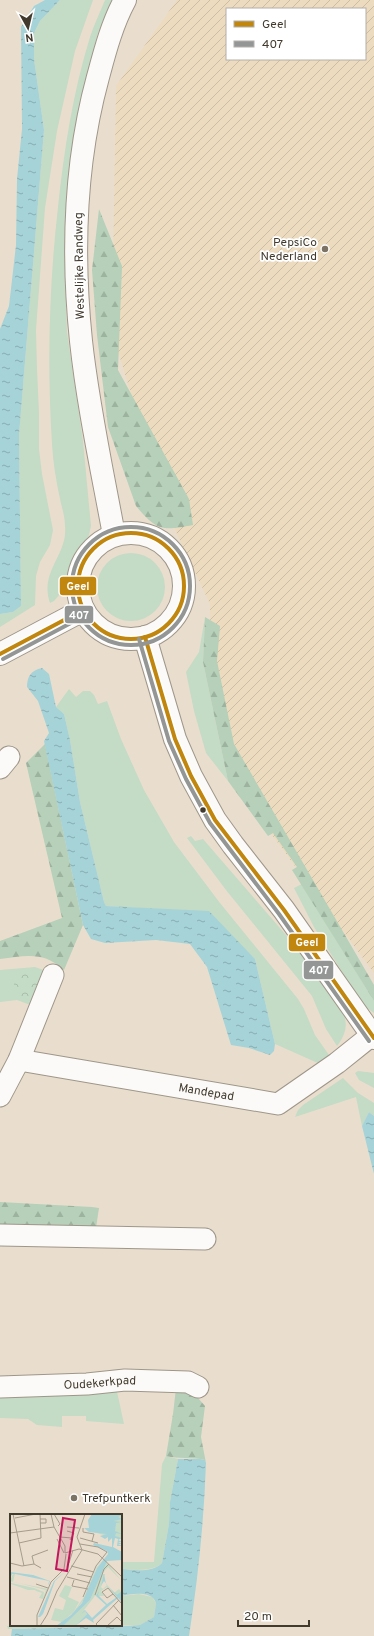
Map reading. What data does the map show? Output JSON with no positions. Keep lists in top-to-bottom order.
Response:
{
  "streets": {
    "street": ["Westelijke Randweg", "Mandepad", "Oudekerkpad"]
  },
  "places": ["PepsiCo Nederland", "Trefpuntkerk"],
  "lines": ["transit line 407", "transit line Geel"],
  "legend": ["Geel", "407"],
  "scale_bar": "20 m",
  "north": "bottom"
}
